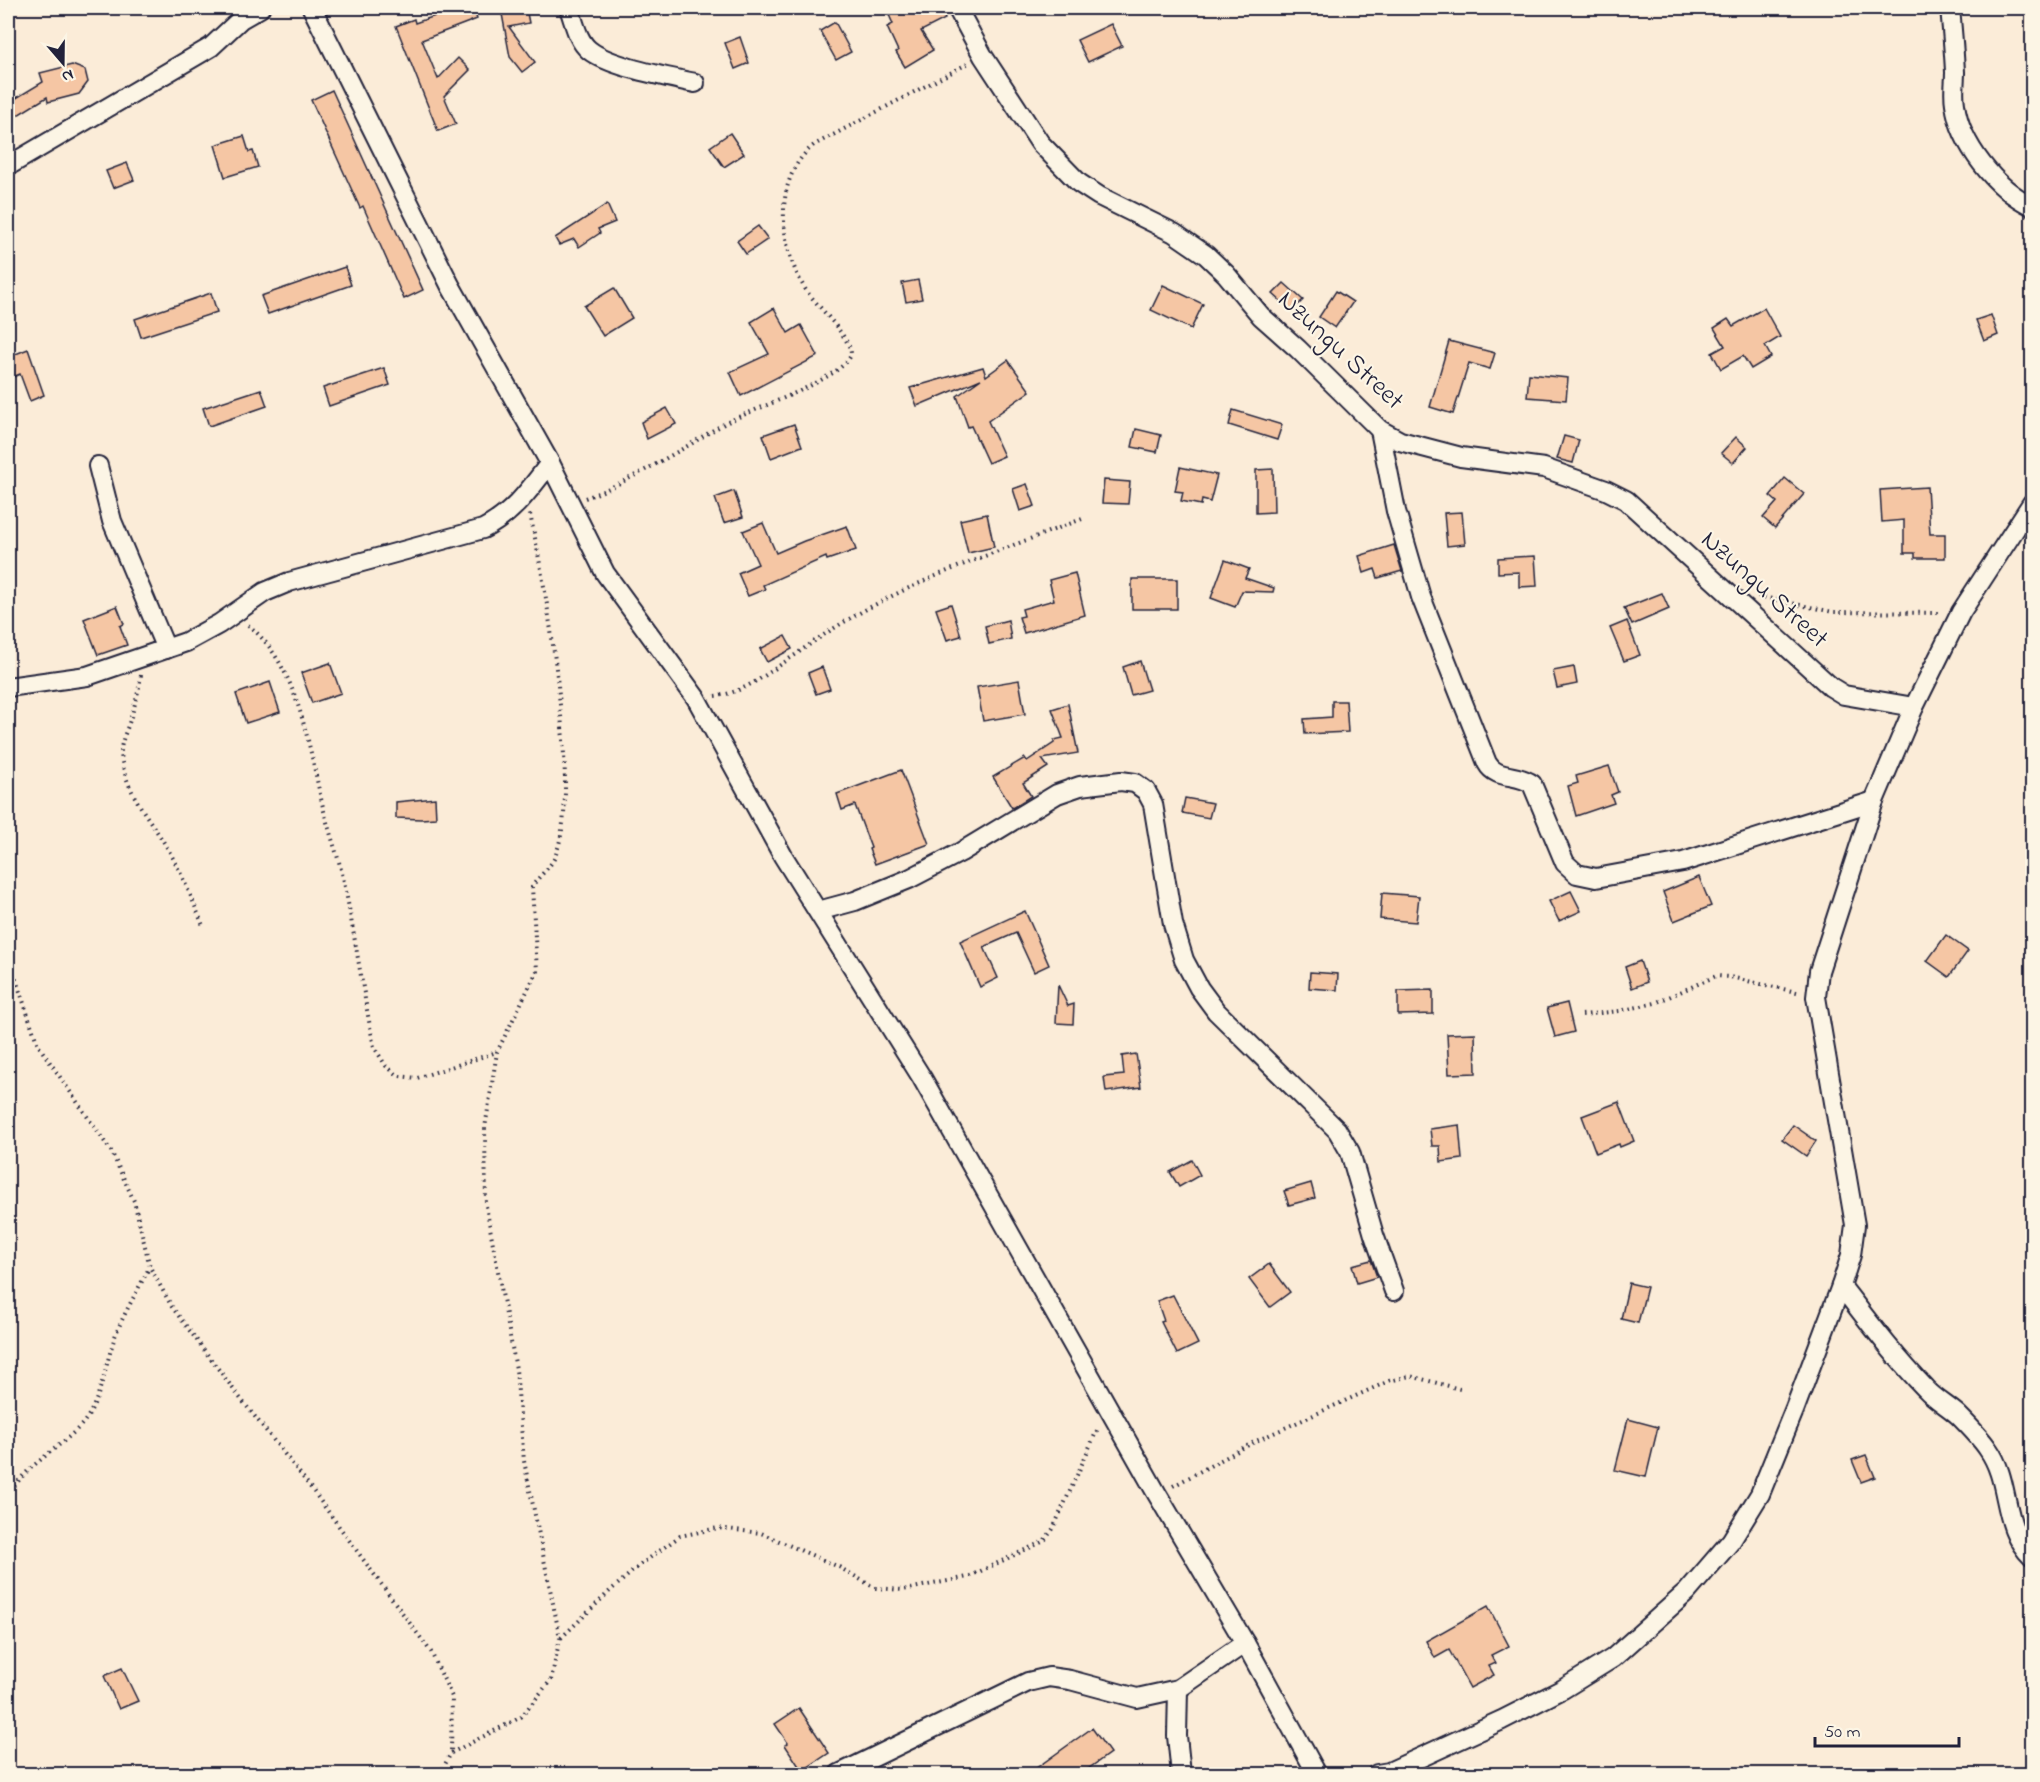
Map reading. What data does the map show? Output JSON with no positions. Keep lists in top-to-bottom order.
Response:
{
  "streets": {
    "street": ["Nzungu Street"]
  },
  "scale_bar": "50 m",
  "north": "bottom"
}
